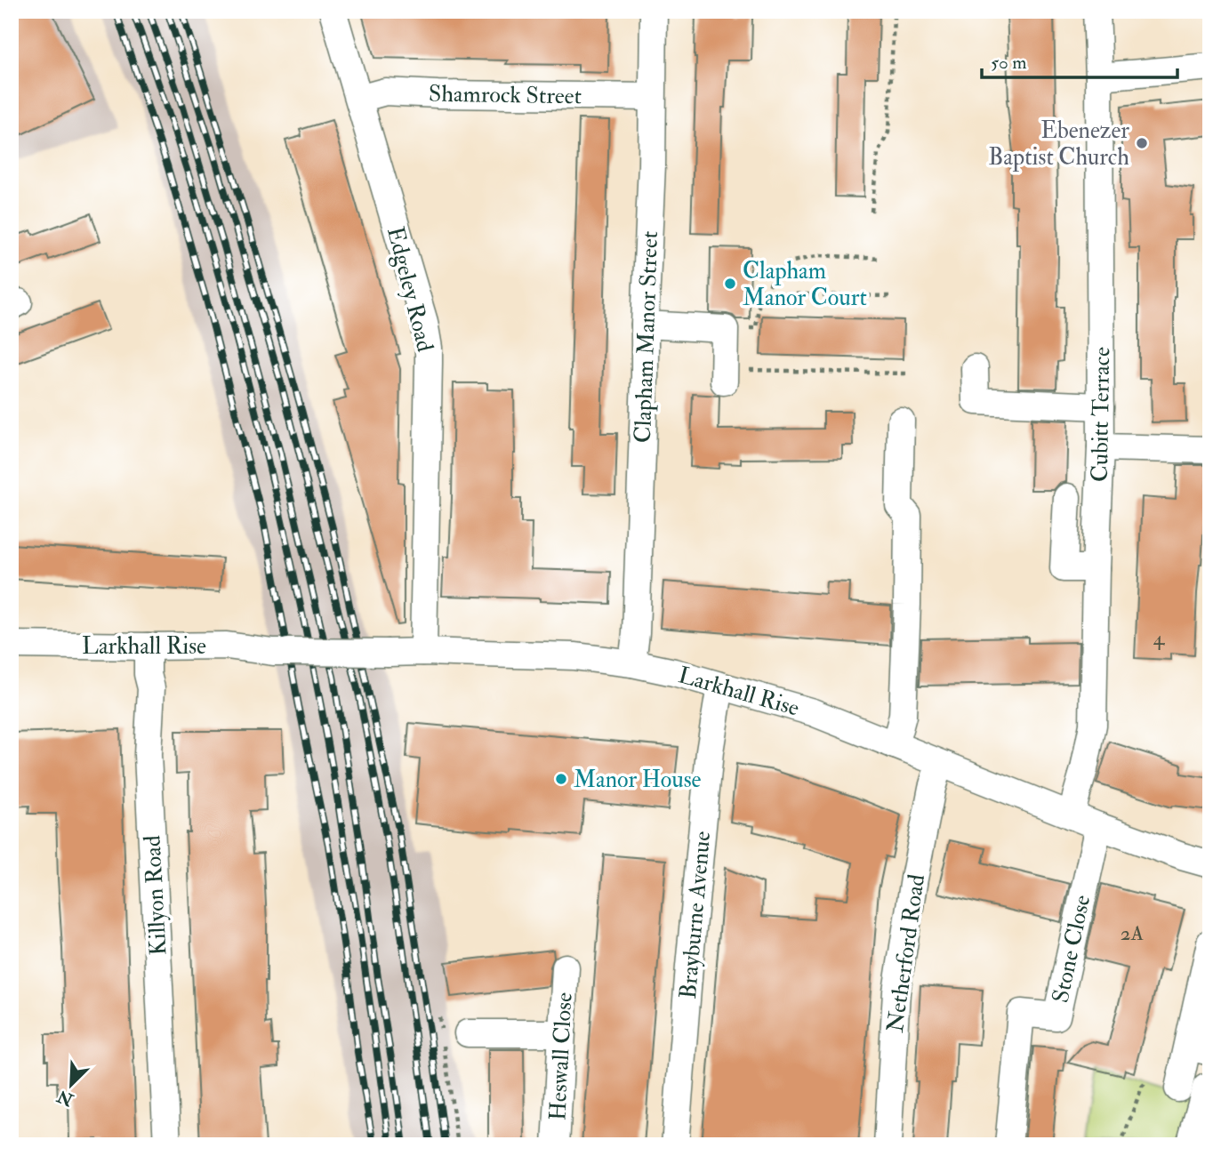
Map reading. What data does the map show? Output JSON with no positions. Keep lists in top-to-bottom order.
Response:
{
  "streets": {
    "street": [
      "Shamrock Street",
      "Edgeley Road",
      "Clapham Manor Street",
      "Cubitt Terrace",
      "Larkhall Rise",
      "Killyon Road",
      "Brayburne Avenue",
      "Stone Close",
      "Netherford Road",
      "Heswall Close"
    ]
  },
  "crossings": [
    ["Shamrock Street", "Edgeley Road"],
    ["Shamrock Street", "Clapham Manor Street"],
    ["Edgeley Road", "Larkhall Rise"],
    ["Clapham Manor Street", "Larkhall Rise"],
    ["Cubitt Terrace", "Larkhall Rise"],
    ["Larkhall Rise", "Killyon Road"],
    ["Larkhall Rise", "Brayburne Avenue"],
    ["Larkhall Rise", "Stone Close"],
    ["Larkhall Rise", "Netherford Road"]
  ],
  "places": ["Ebenezer Baptist Church", "Clapham Manor Court", "Manor House"],
  "house_numbers": ["4", "2A"],
  "scale_bar": "50 m",
  "north": "bottom left"
}
